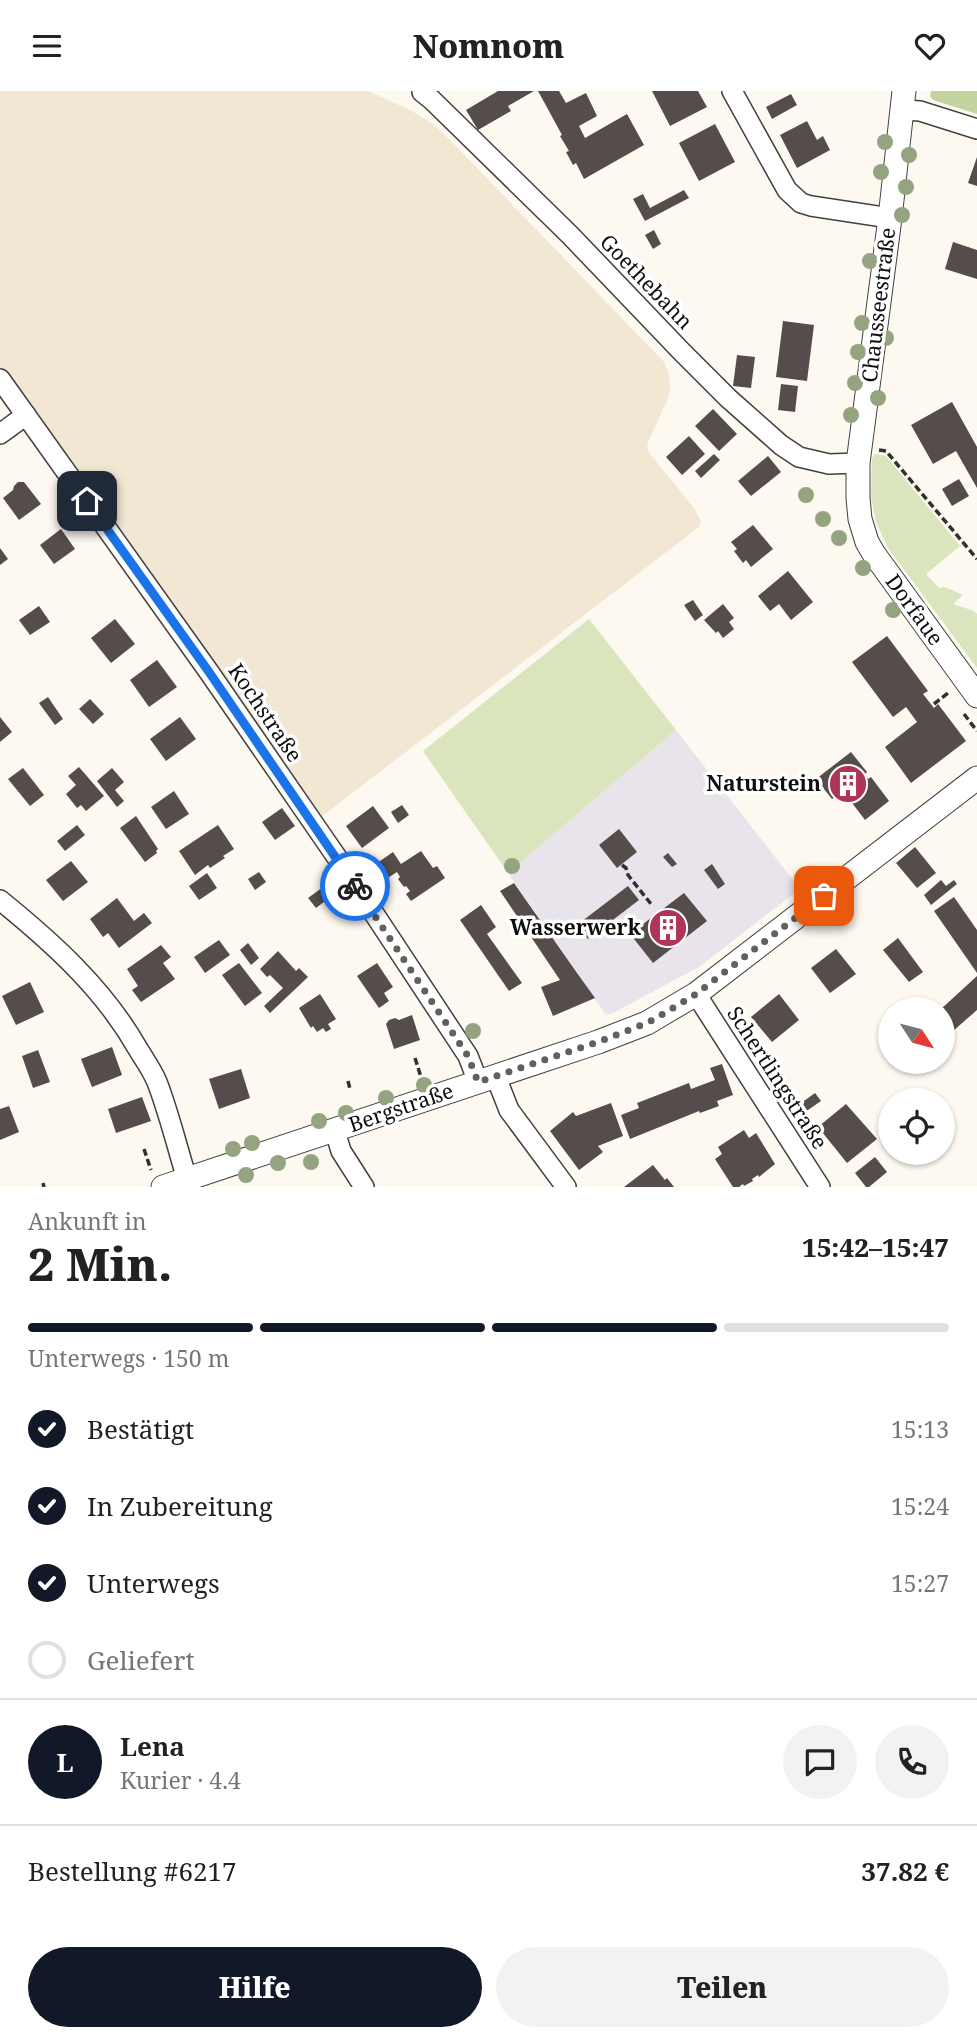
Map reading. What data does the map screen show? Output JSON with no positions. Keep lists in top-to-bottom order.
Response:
{
  "streets": {
    "street": [
      "Goethebahn",
      "Chausseestraße",
      "Dorfaue",
      "Kochstraße",
      "Schertlingstraße",
      "Bergstraße"
    ]
  },
  "crossings": [
    ["Goethebahn", "Chausseestraße"],
    ["Chausseestraße", "Dorfaue"],
    ["Kochstraße", "Bergstraße"],
    ["Schertlingstraße", "Bergstraße"]
  ],
  "places": {
    "building": ["Naturstein", "Wasserwerk"]
  },
  "north": "bottom right",
  "page": {
    "header": "Nomnom",
    "heading": ["2 Min.", "Ankunft in", "15:42–15:47"],
    "panel": [
      "Lena",
      "Kurier · 4.4",
      "Bestellung #6217",
      "37.82 €"
    ],
    "bar": "Unterwegs · 150 m",
    "list": [
      ["Bestätigt", "15:13"],
      ["In Zubereitung", "15:24"],
      ["Unterwegs", "15:27"],
      "Geliefert"
    ],
    "round": "L",
    "buttons": ["Hilfe", "Teilen"]
  }
}
